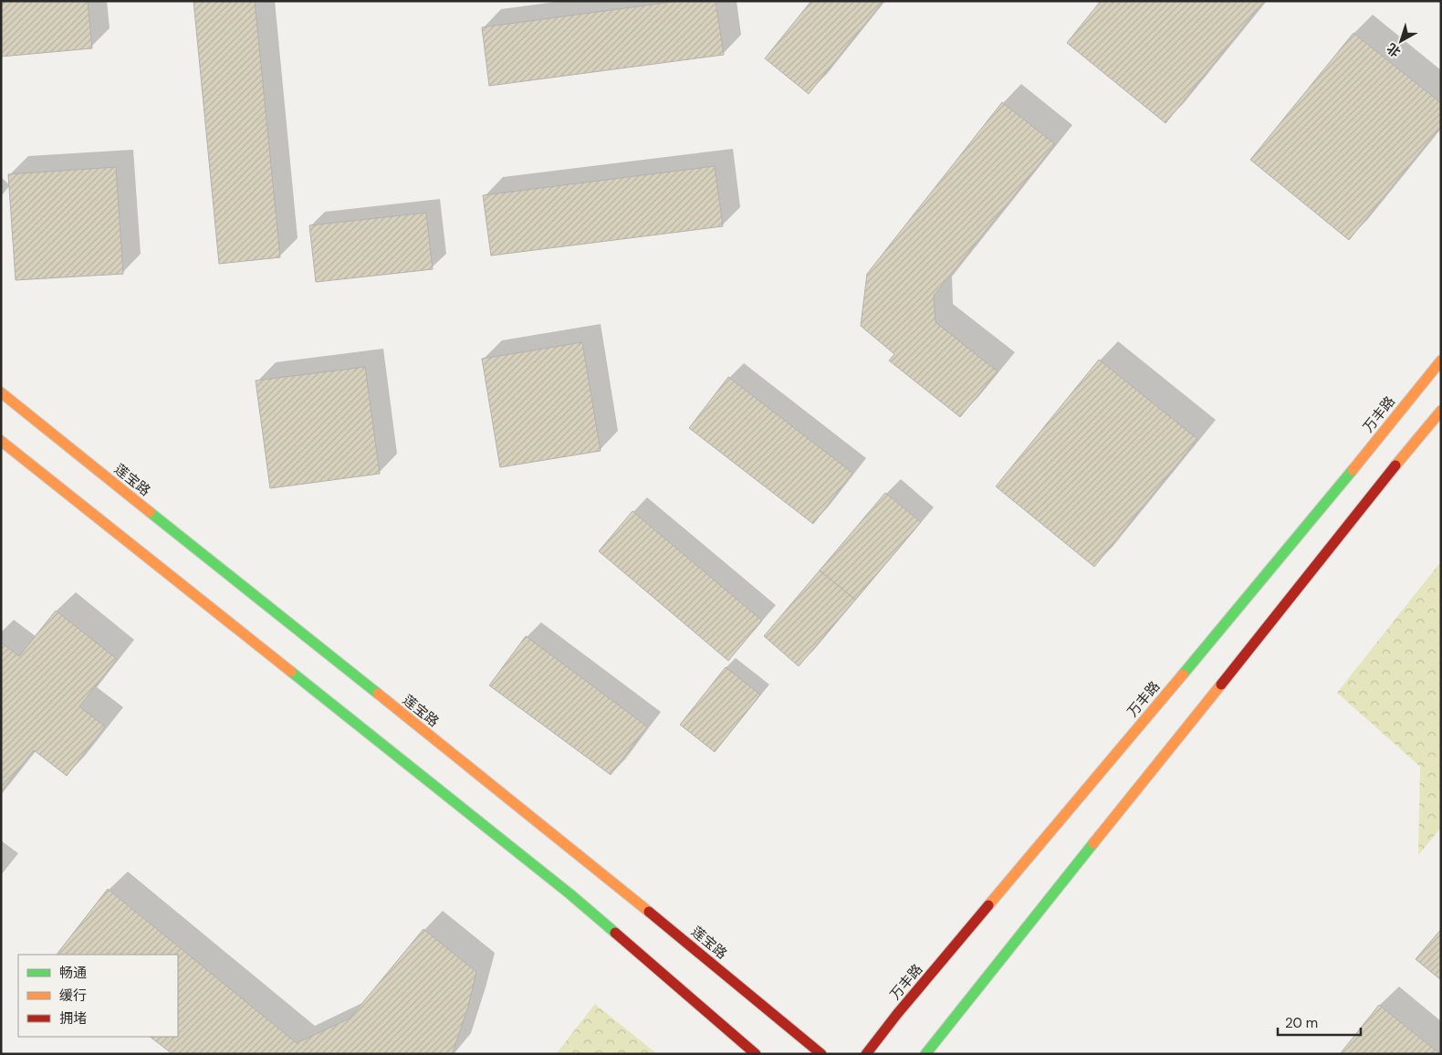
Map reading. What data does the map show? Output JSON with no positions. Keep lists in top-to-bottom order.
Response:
{
  "streets": {
    "main road": ["万丰路", "莲宝路"]
  },
  "legend": ["畅通", "缓行", "拥堵"],
  "scale_bar": "20 m",
  "north": "bottom left"
}
